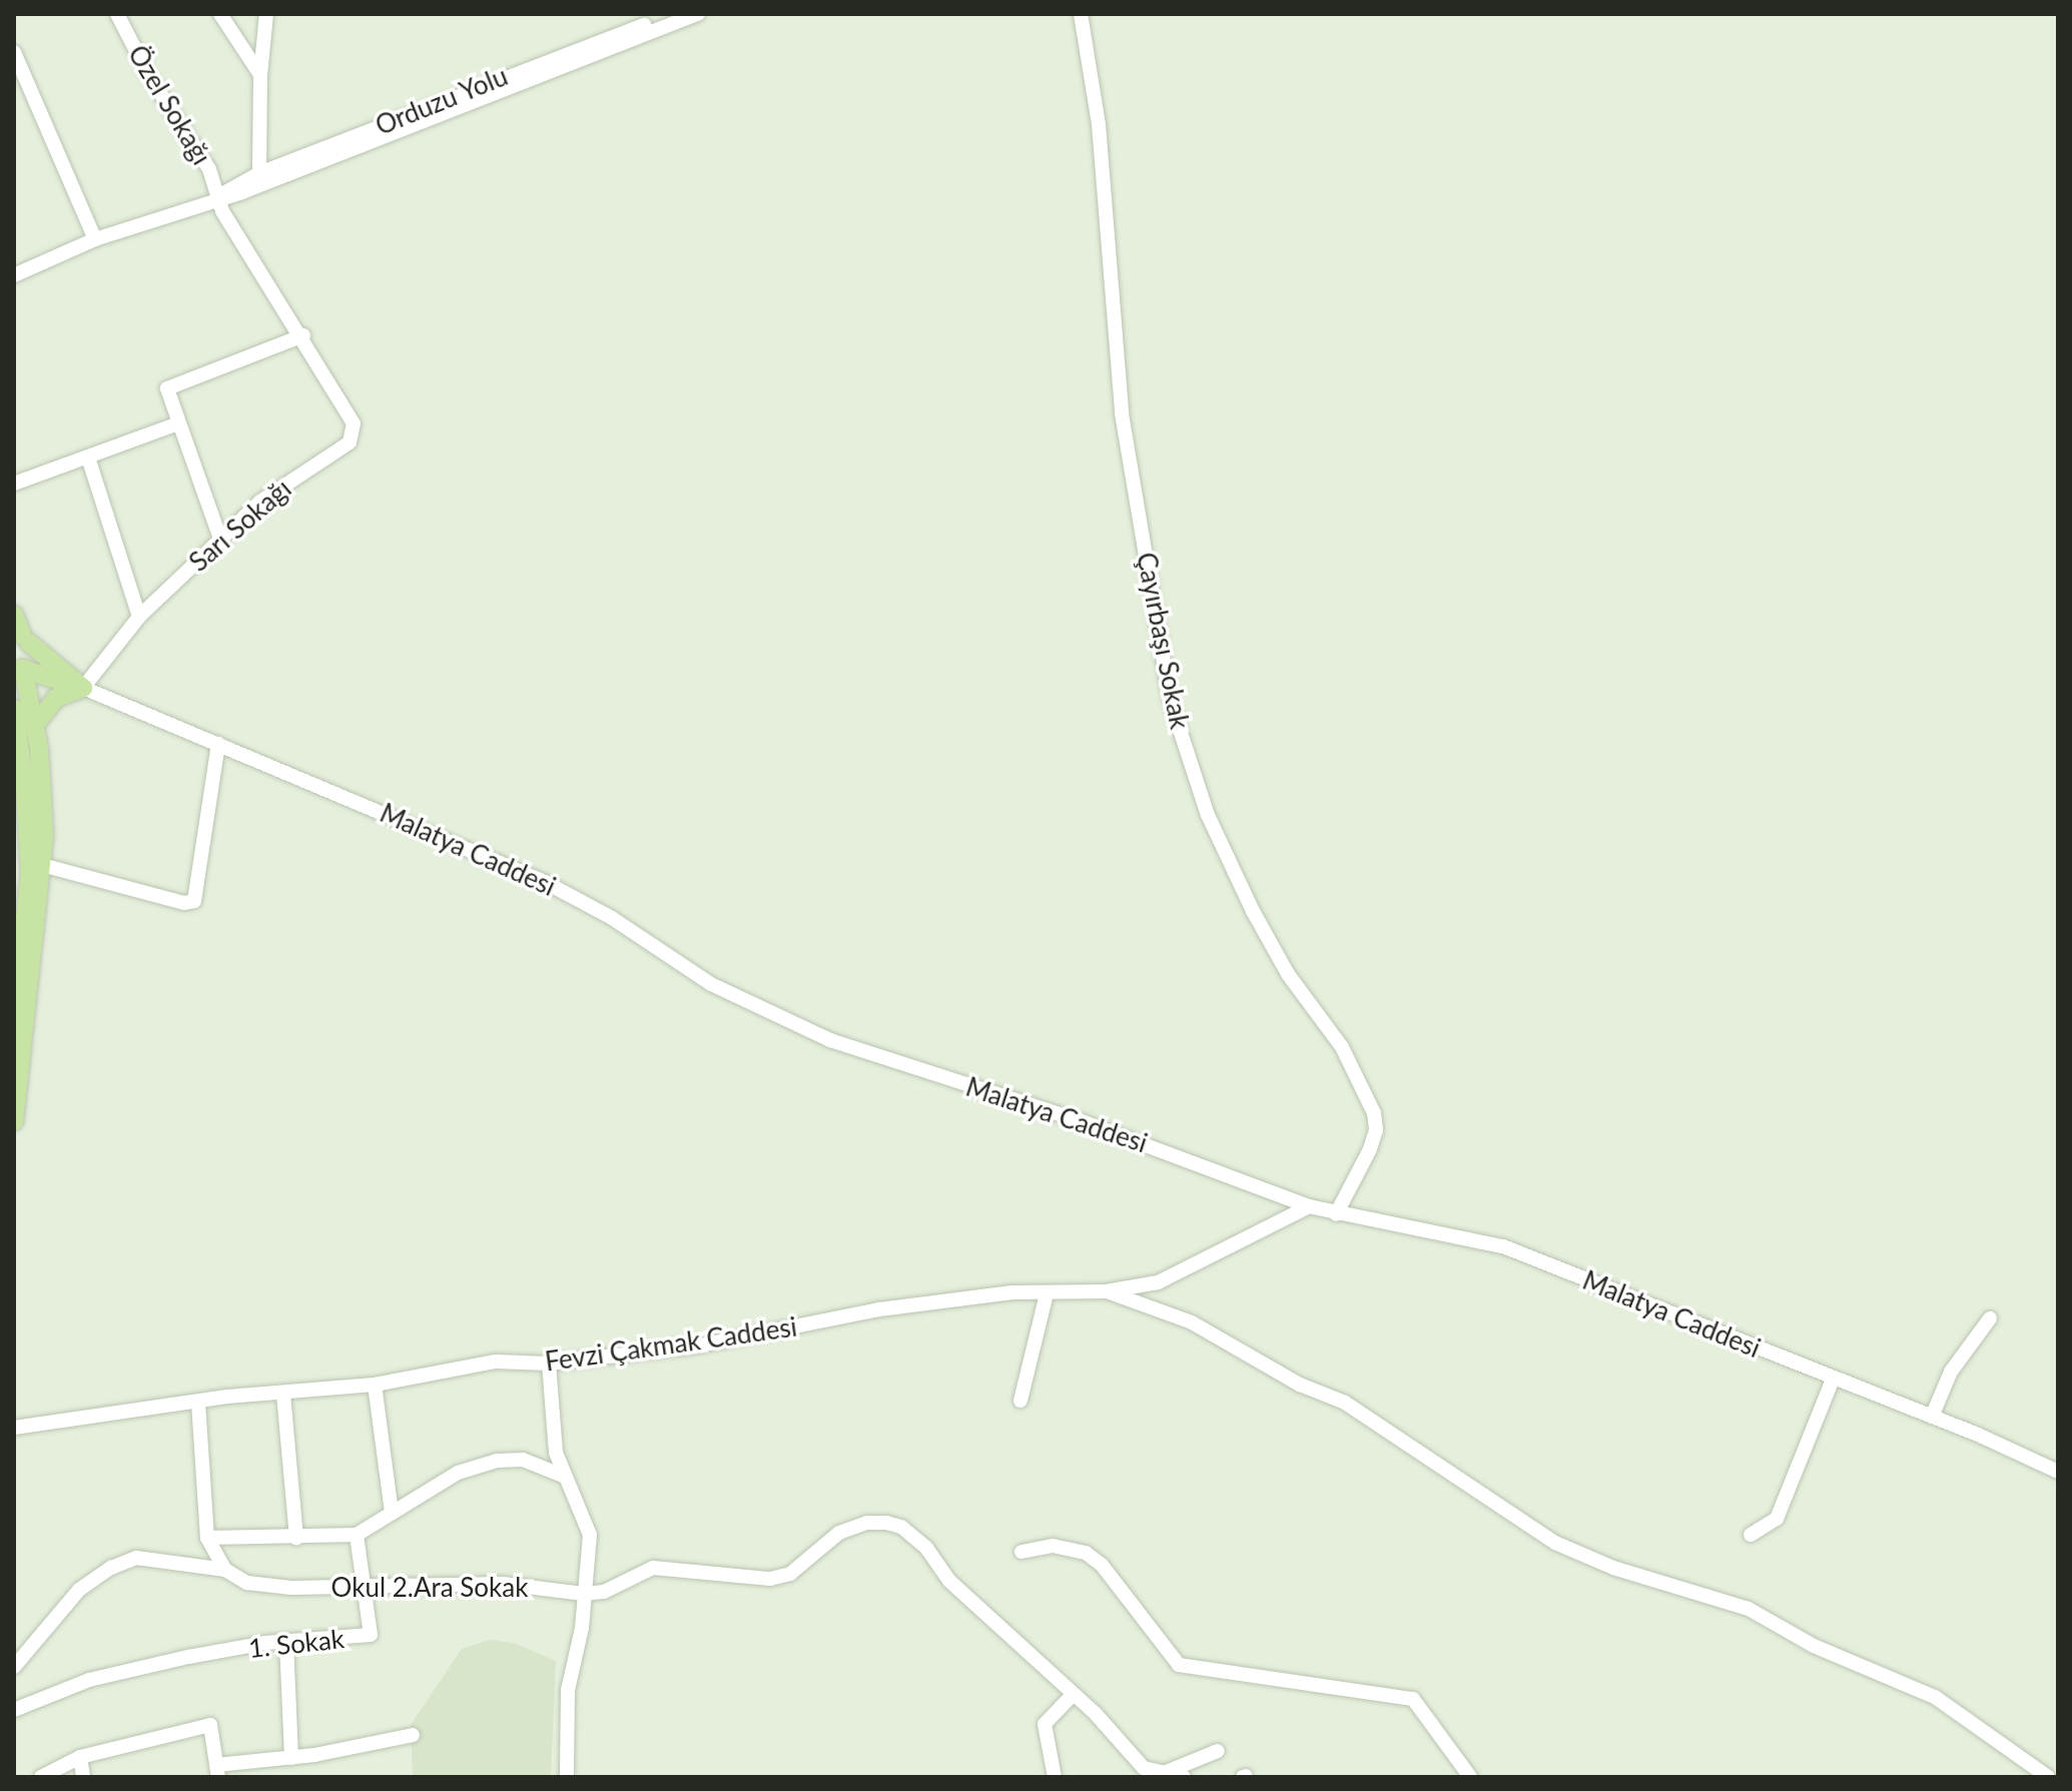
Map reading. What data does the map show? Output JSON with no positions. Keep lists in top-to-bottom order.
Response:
{
  "streets": {
    "street": [
      "Orduzu Yolu",
      "Özel Sokağı",
      "Sarı Sokağı",
      "Çayırbaşı Sokak",
      "Malatya Caddesi",
      "Fevzi Çakmak Caddesi",
      "Okul 2.Ara Sokak",
      "1. Sokak"
    ]
  },
  "crossings": [
    ["Orduzu Yolu", "Özel Sokağı"],
    ["Orduzu Yolu", "Sarı Sokağı"],
    ["Özel Sokağı", "Sarı Sokağı"],
    ["Sarı Sokağı", "Malatya Caddesi"],
    ["Çayırbaşı Sokak", "Malatya Caddesi"],
    ["Malatya Caddesi", "Fevzi Çakmak Caddesi"],
    ["Okul 2.Ara Sokak", "1. Sokak"]
  ]
}
